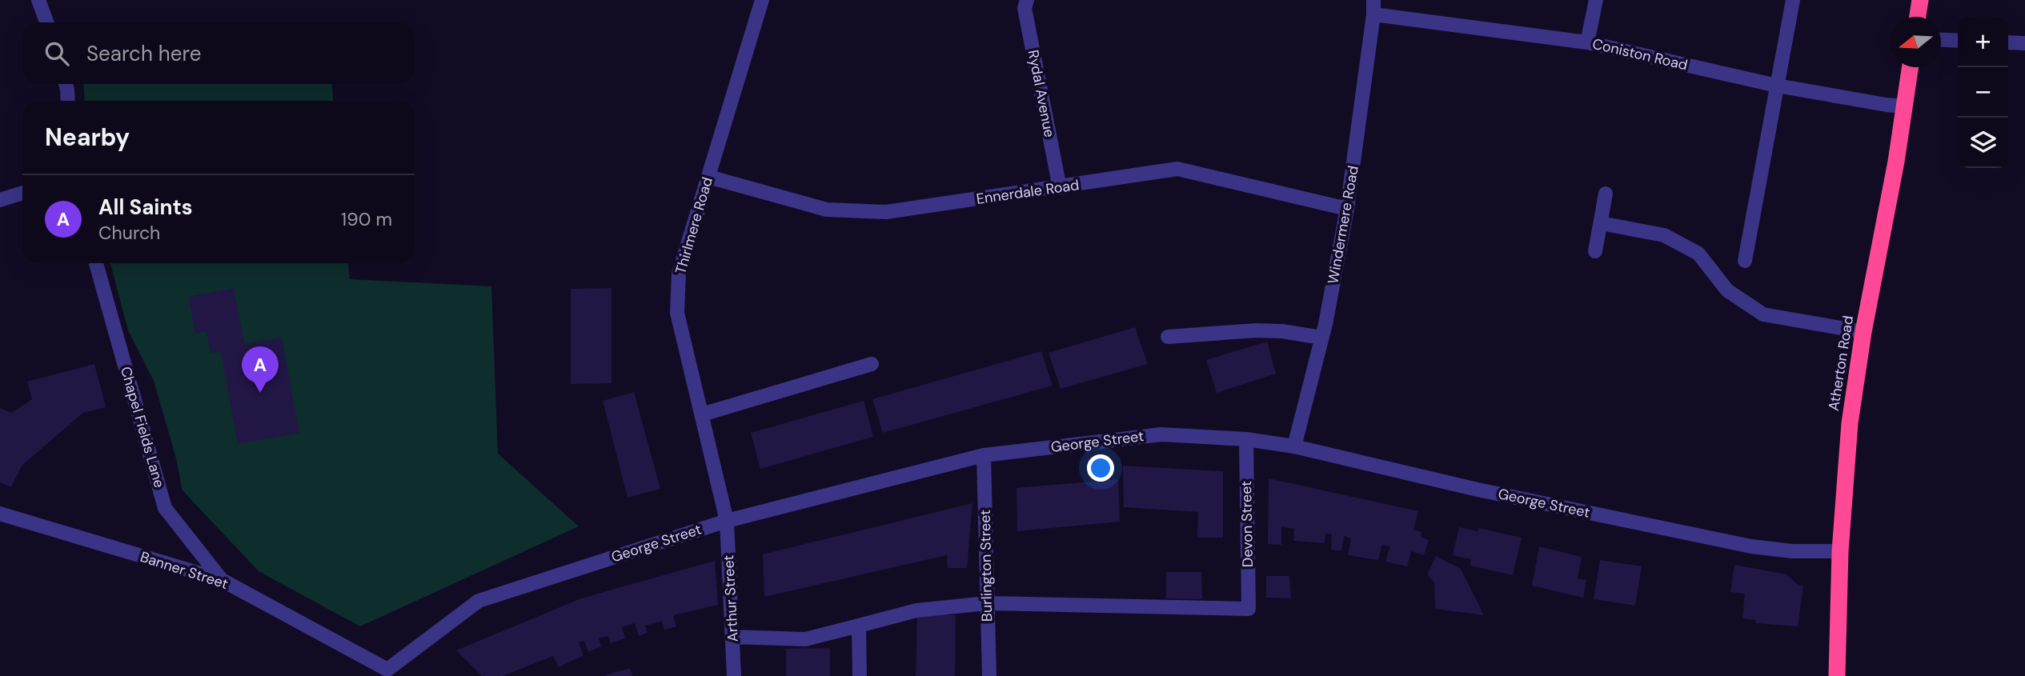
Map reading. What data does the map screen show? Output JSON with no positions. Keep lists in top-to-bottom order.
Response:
{
  "streets": {
    "highway": ["Atherton Road"],
    "street": [
      "Coniston Road",
      "Rydal Avenue",
      "Ennerdale Road",
      "Windermere Road",
      "Thirlmere Road",
      "Chapel Fields Lane",
      "George Street",
      "Devon Street",
      "Burlington Street",
      "Banner Street",
      "Arthur Street"
    ]
  },
  "crossings": [
    ["Coniston Road", "Windermere Road"],
    ["Coniston Road", "Atherton Road"],
    ["Rydal Avenue", "Ennerdale Road"],
    ["Ennerdale Road", "Windermere Road"],
    ["Ennerdale Road", "Thirlmere Road"],
    ["Windermere Road", "George Street"],
    ["Thirlmere Road", "George Street"],
    ["Thirlmere Road", "Arthur Street"],
    ["Atherton Road", "George Street"],
    ["Chapel Fields Lane", "Banner Street"],
    ["George Street", "Devon Street"],
    ["George Street", "Burlington Street"],
    ["George Street", "Banner Street"],
    ["George Street", "Arthur Street"],
    ["Devon Street", "Burlington Street"]
  ],
  "north": "left",
  "page": {
    "map_buttons": ["+", "−"],
    "search": "Search here",
    "heading": "Nearby",
    "list": [
      {
        "mark": "A",
        "name": "All Saints",
        "note": "Church",
        "value": "190 m"
      }
    ],
    "pins": "A"
  }
}
